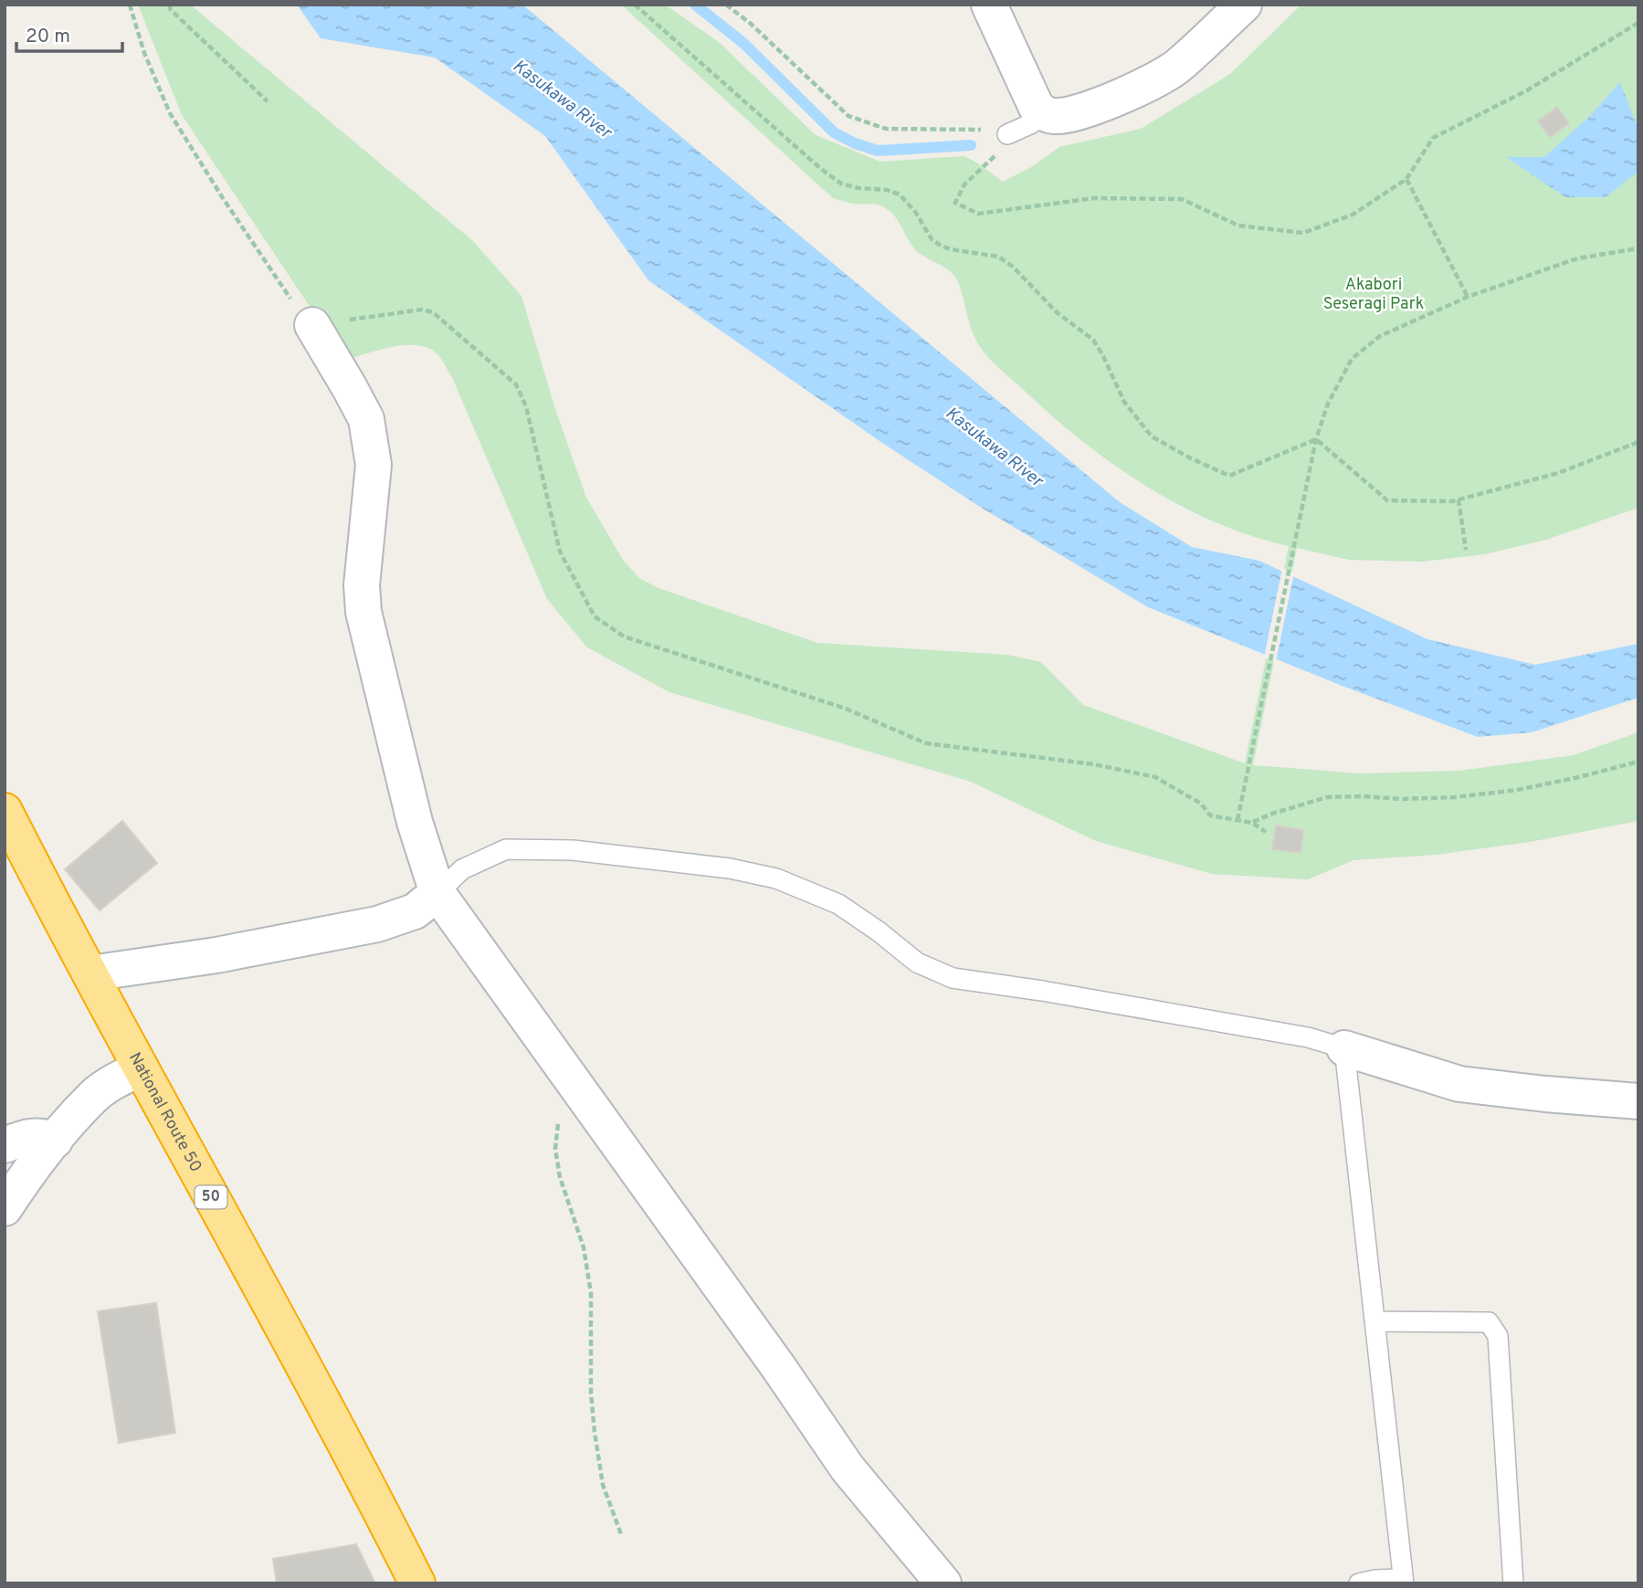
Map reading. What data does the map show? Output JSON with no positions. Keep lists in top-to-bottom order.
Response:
{
  "streets": {
    "highway": ["National Route 50", "50"]
  },
  "water": ["Kasukawa River"],
  "parks": ["Akabori Seseragi Park"],
  "scale_bar": "20 m"
}
